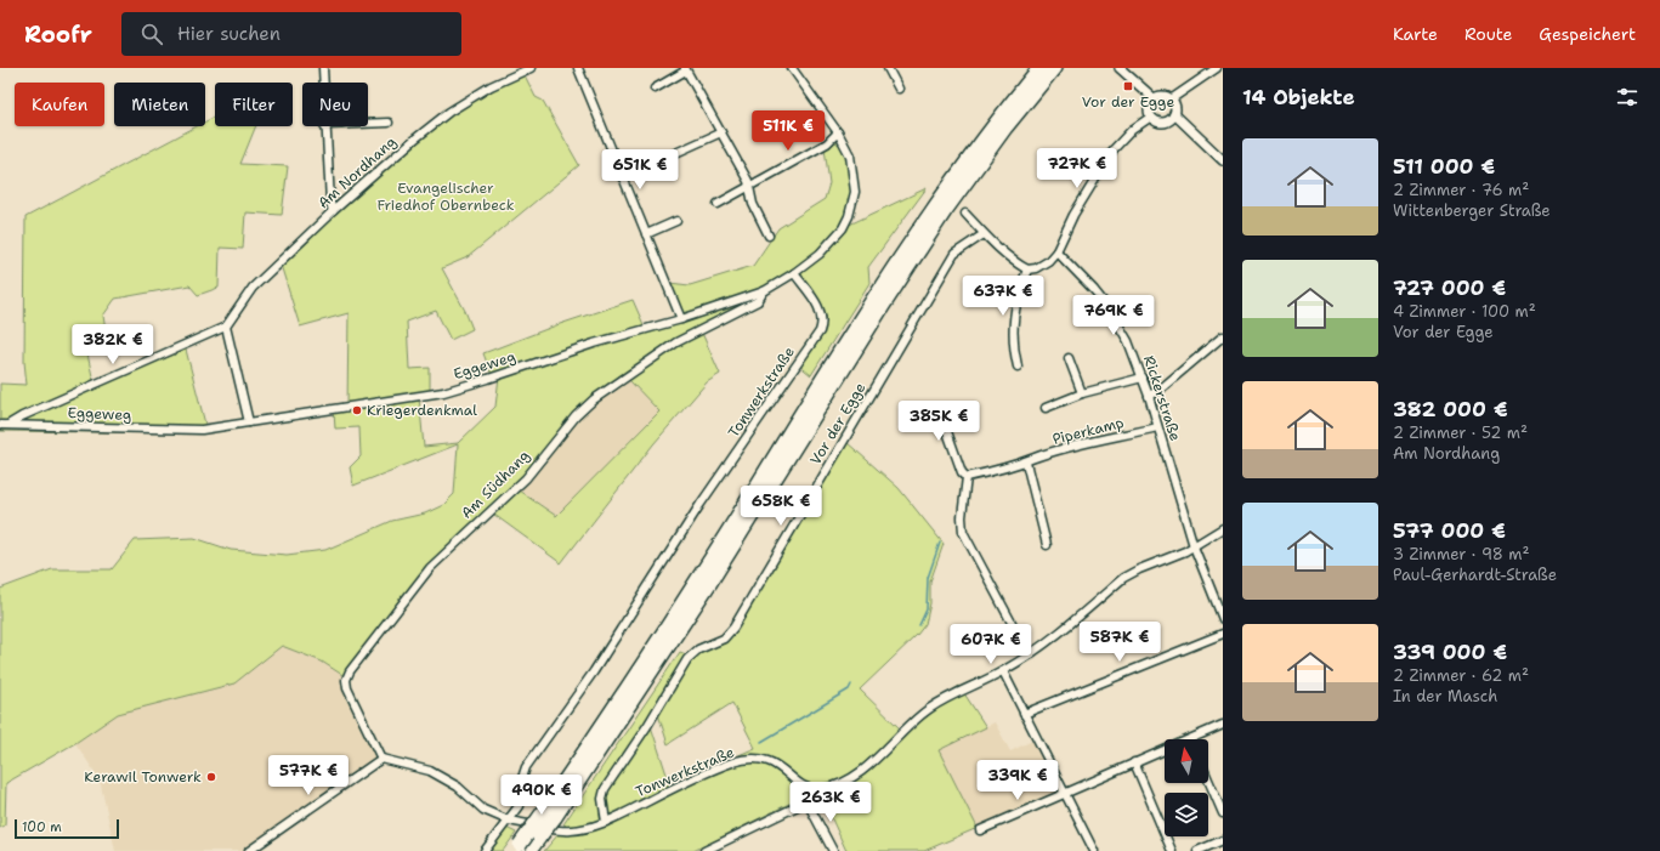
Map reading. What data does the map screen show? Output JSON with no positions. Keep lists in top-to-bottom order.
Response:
{
  "streets": {
    "street": [
      "Am Nordhang",
      "Eggeweg",
      "Tonwerkstraße",
      "Rickerstraße",
      "Vor der Egge",
      "Piperkamp",
      "Am Südhang"
    ]
  },
  "crossings": [
    ["Eggeweg", "Tonwerkstraße"],
    ["Eggeweg", "Am Südhang"],
    ["Tonwerkstraße", "Vor der Egge"],
    ["Tonwerkstraße", "Am Südhang"],
    ["Rickerstraße", "Piperkamp"]
  ],
  "parks": ["Evangelischer Friedhof Obernbeck"],
  "places": {
    "transit": ["Vor der Egge"],
    "other": ["Kriegerdenkmal", "Kerawil Tonwerk"]
  },
  "scale_bar": "100 m",
  "north": "top",
  "page": {
    "header": "Roofr",
    "search": "Hier suchen",
    "nav": ["Karte", "Route", "Gespeichert"],
    "heading": "14 Objekte",
    "chip": [
      "Kaufen",
      "Mieten",
      "Filter",
      "Neu"
    ],
    "price": [
      "511K €",
      "727K €",
      "651K €",
      "637K €",
      "769K €",
      "382K €",
      "385K €",
      "658K €",
      "587K €",
      "607K €",
      "577K €",
      "339K €",
      "490K €",
      "263K €"
    ],
    "list": [
      {
        "name": "511 000 €",
        "note": "2 Zimmer · 76 m² · Wittenberger Straße"
      },
      {
        "name": "727 000 €",
        "note": "4 Zimmer · 100 m² · Vor der Egge"
      },
      {
        "name": "382 000 €",
        "note": "2 Zimmer · 52 m² · Am Nordhang"
      },
      {
        "name": "577 000 €",
        "note": "3 Zimmer · 98 m² · Paul-Gerhardt-Straße"
      },
      {
        "name": "339 000 €",
        "note": "2 Zimmer · 62 m² · In der Masch"
      }
    ],
    "scale": "100 m"
  }
}
